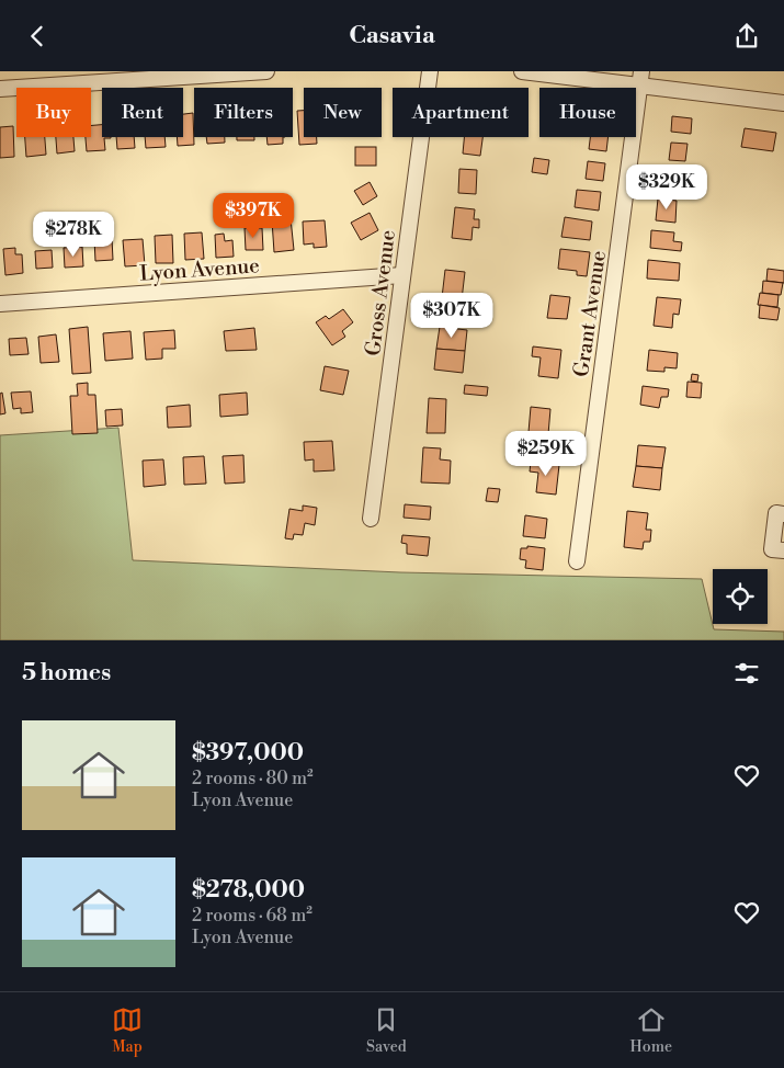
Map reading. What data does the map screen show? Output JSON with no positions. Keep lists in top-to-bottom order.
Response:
{
  "streets": {
    "street": ["Lyon Avenue", "Gross Avenue", "Grant Avenue"]
  },
  "crossings": [
    ["Lyon Avenue", "Gross Avenue"]
  ],
  "page": {
    "header": "Casavia",
    "chip": [
      "Buy",
      "Rent",
      "Filters",
      "New",
      "Apartment",
      "House"
    ],
    "price": [
      "$329K",
      "$397K",
      "$278K",
      "$307K",
      "$259K"
    ],
    "heading": "5 homes",
    "list": [
      {
        "name": "$397,000",
        "note": "2 rooms · 80 m² · Lyon Avenue"
      },
      {
        "name": "$278,000",
        "note": "2 rooms · 68 m² · Lyon Avenue"
      }
    ],
    "tabs": ["Map", "Saved", "Home"]
  }
}
